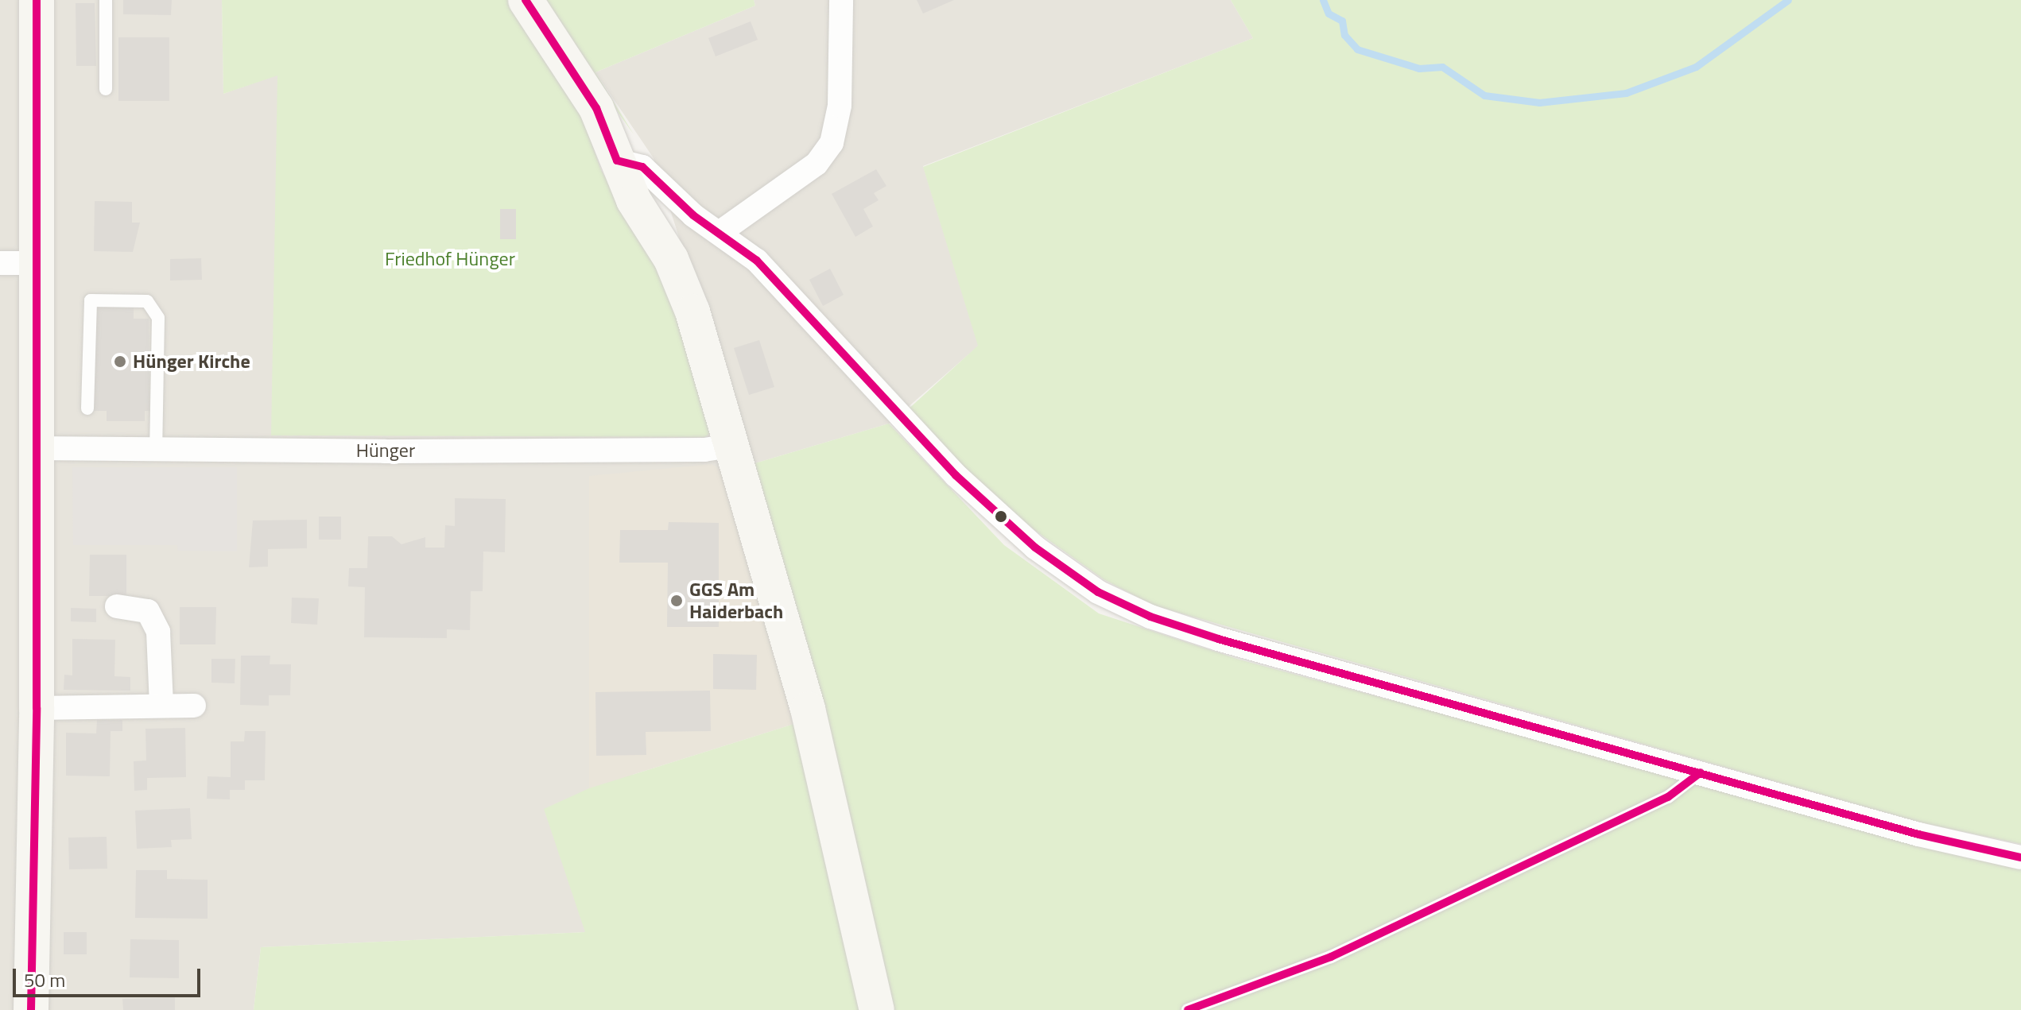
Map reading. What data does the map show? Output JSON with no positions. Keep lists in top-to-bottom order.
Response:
{
  "streets": {
    "street": ["Hünger"]
  },
  "parks": ["Friedhof Hünger"],
  "places": ["Hünger Kirche", "GGS Am Haiderbach"],
  "scale_bar": "50 m"
}
